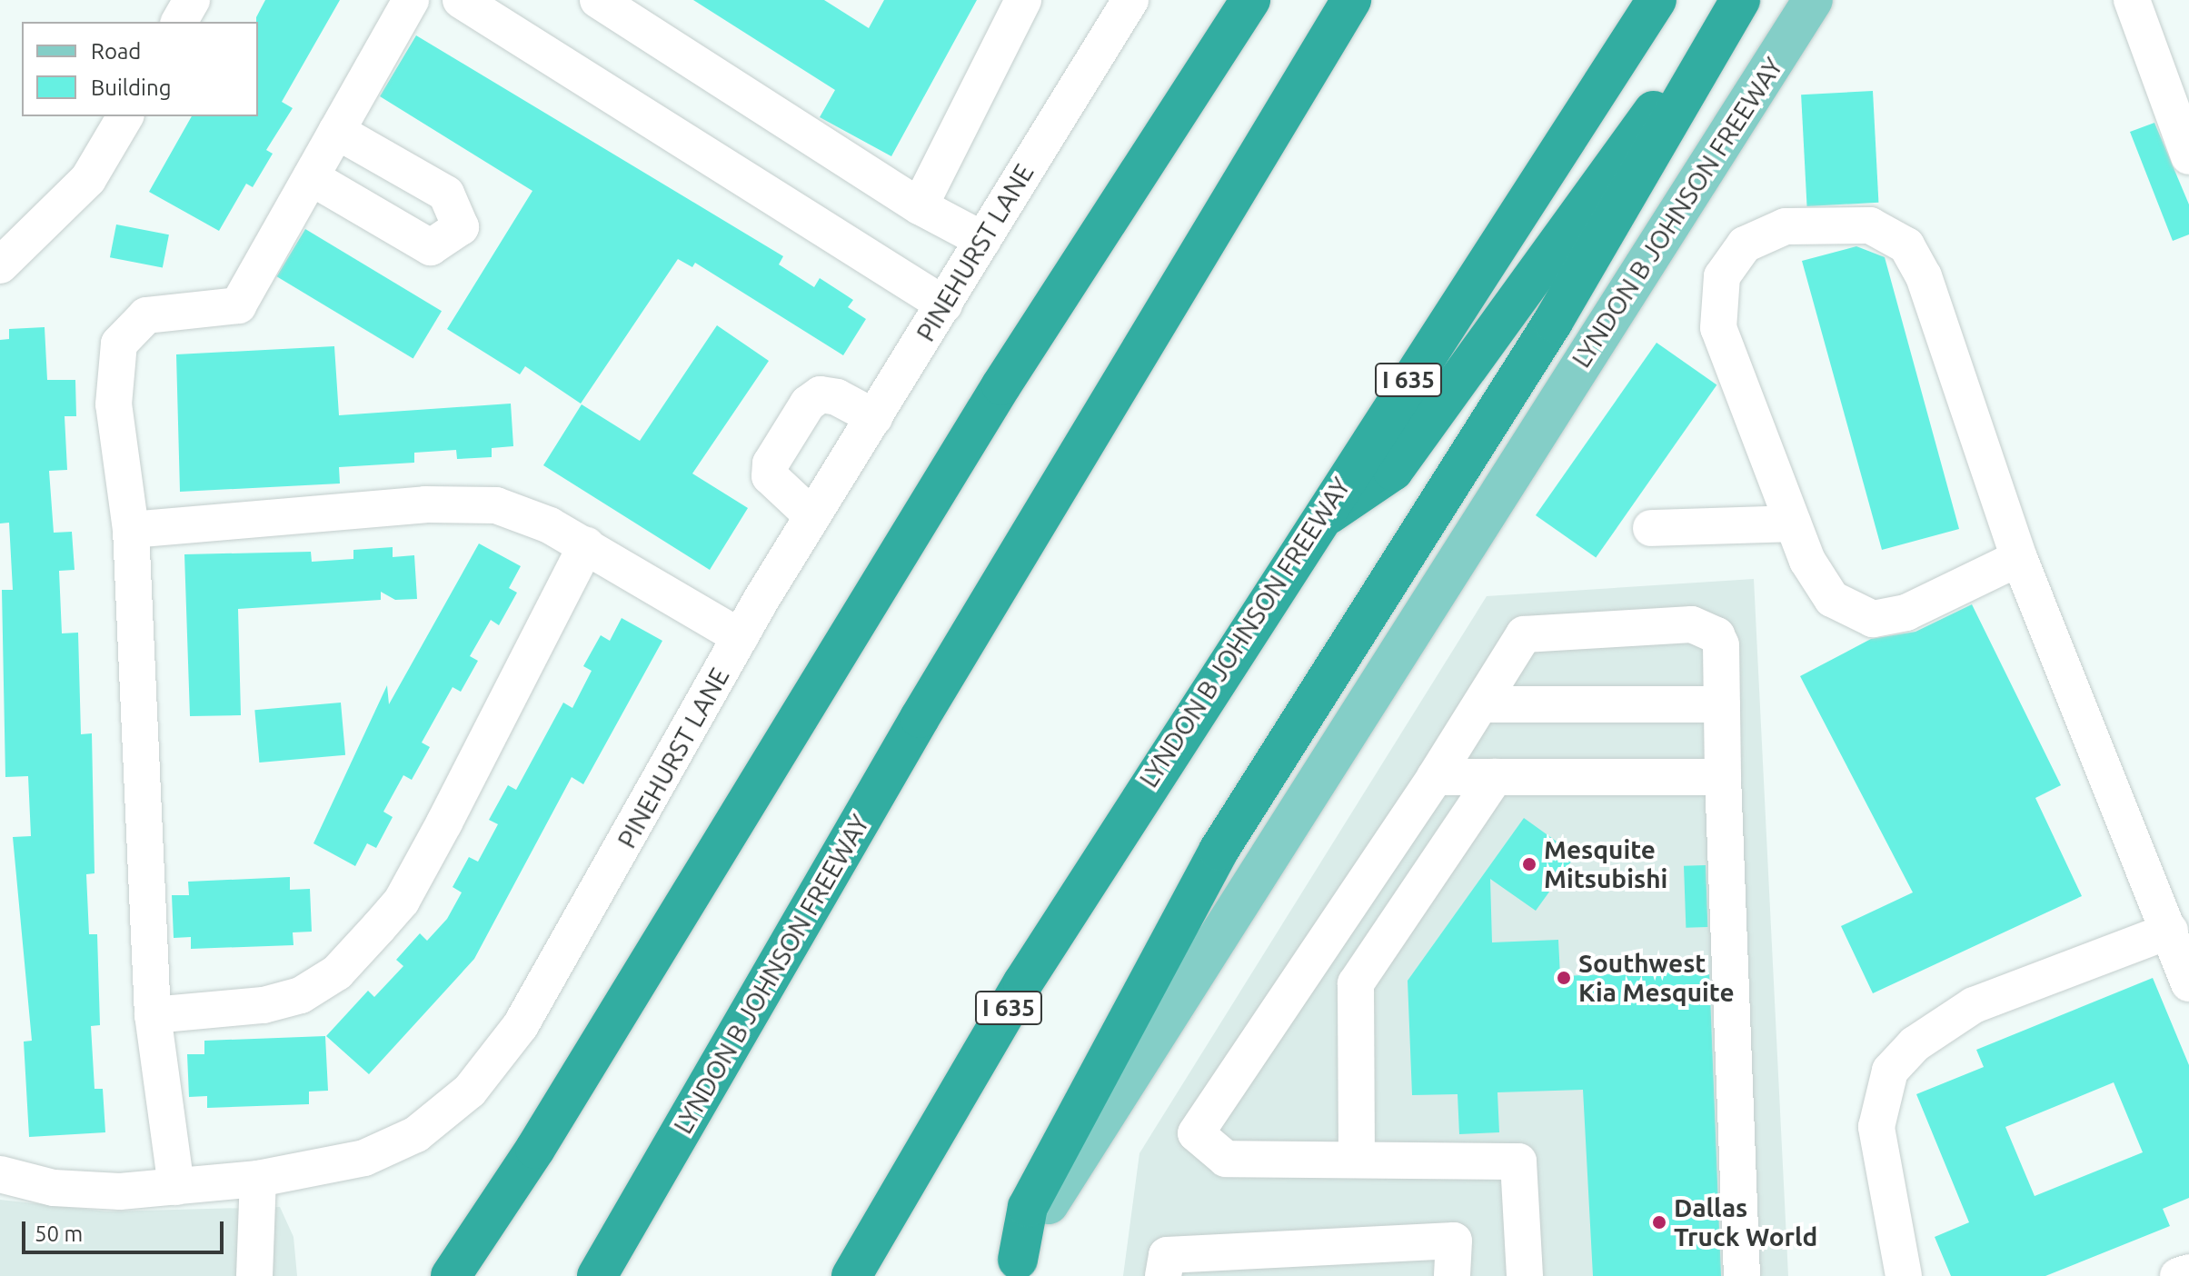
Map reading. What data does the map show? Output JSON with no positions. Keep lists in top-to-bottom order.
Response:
{
  "streets": {
    "highway": ["LYNDON B JOHNSON FREEWAY", "I 635"],
    "street": ["PINEHURST LANE"]
  },
  "places": ["Mesquite Mitsubishi", "Southwest Kia Mesquite", "Dallas Truck World"],
  "legend": ["Road", "Building"],
  "scale_bar": "50 m"
}
